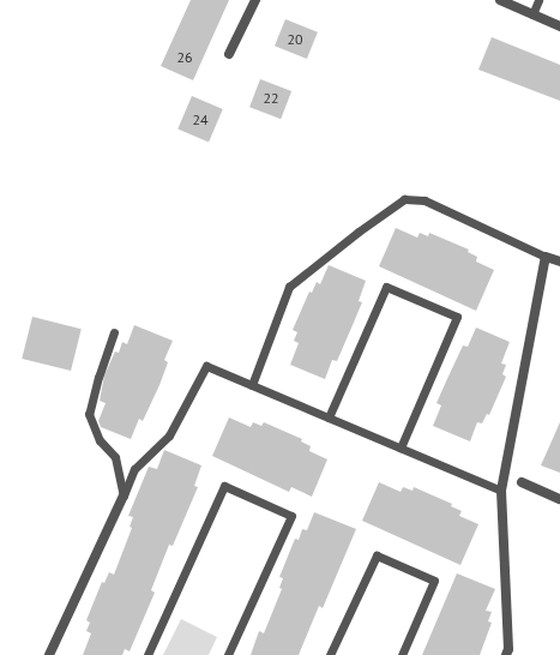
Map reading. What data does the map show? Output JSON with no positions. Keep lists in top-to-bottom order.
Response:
{
  "house_numbers": [
    "20",
    "26",
    "22",
    "24"
  ]
}
